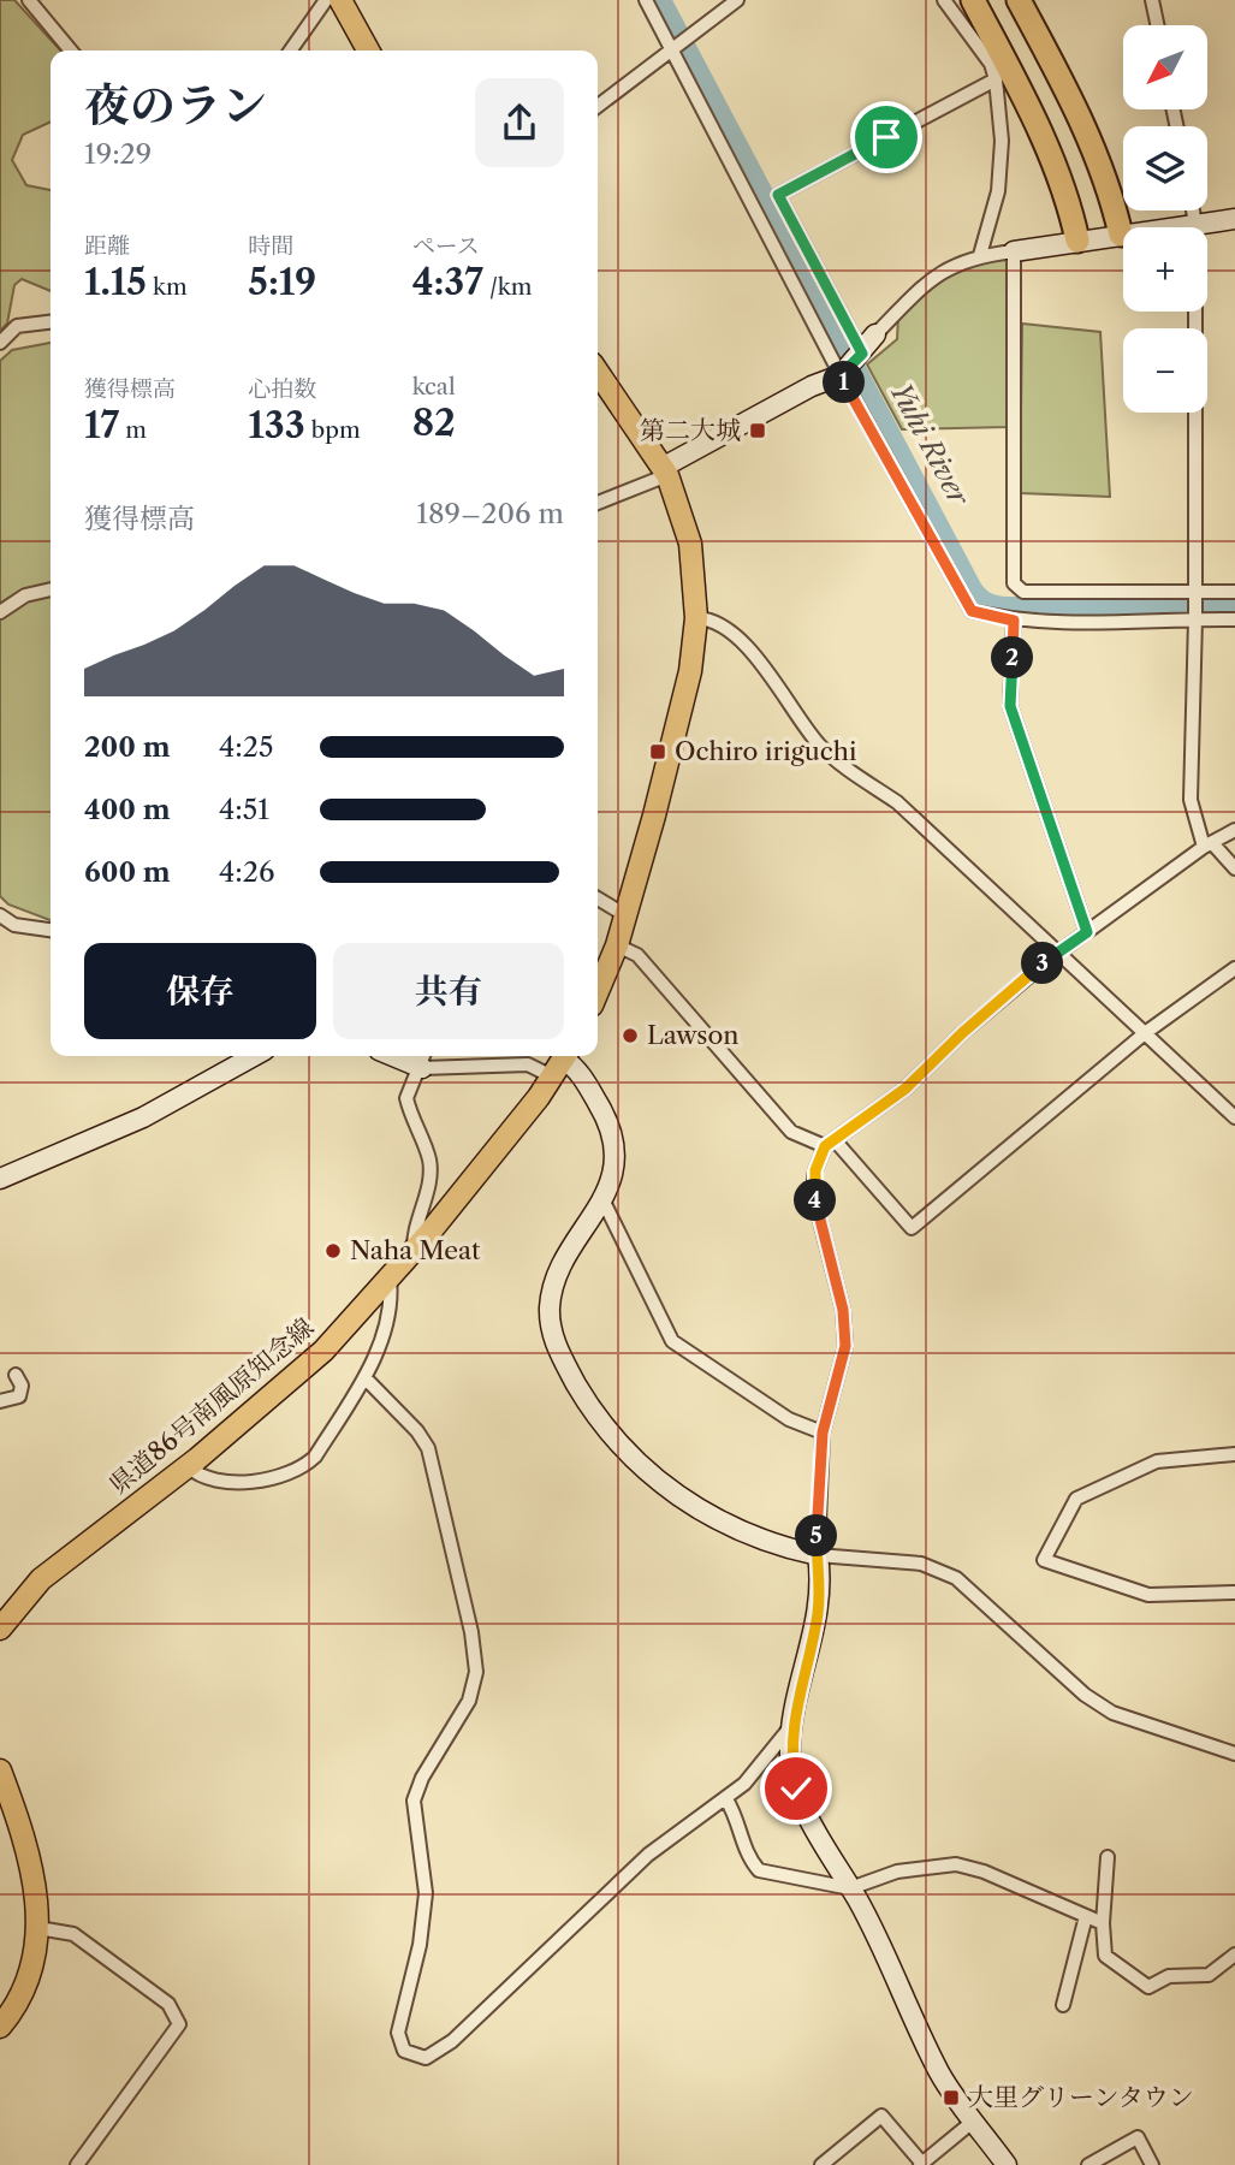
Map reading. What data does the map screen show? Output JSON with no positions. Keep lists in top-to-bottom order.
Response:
{
  "streets": {
    "main road": ["県道86号南風原知念線"]
  },
  "water": ["Yuhi River"],
  "places": {
    "transit": ["第二大城", "Ochiro iriguchi", "大里グリーンタウン"],
    "other": ["Lawson", "Naha Meat"]
  },
  "north": "bottom left",
  "page": {
    "map_buttons": ["+", "−"],
    "heading": ["夜のラン", "19:29"],
    "stats": [
      ["距離", "1.15 km"],
      ["時間", "5:19"],
      ["ペース", "4:37 /km"],
      ["獲得標高", "17 m"],
      ["心拍数", "133 bpm"],
      ["kcal", "82"]
    ],
    "pins": [
      "1",
      "2",
      "3",
      "4",
      "5"
    ],
    "chart": ["獲得標高", "189–206 m"],
    "list": [
      {
        "name": "200 m",
        "note": "4:25"
      },
      {
        "name": "400 m",
        "note": "4:51"
      },
      {
        "name": "600 m",
        "note": "4:26"
      }
    ],
    "buttons": ["保存", "共有"]
  }
}
